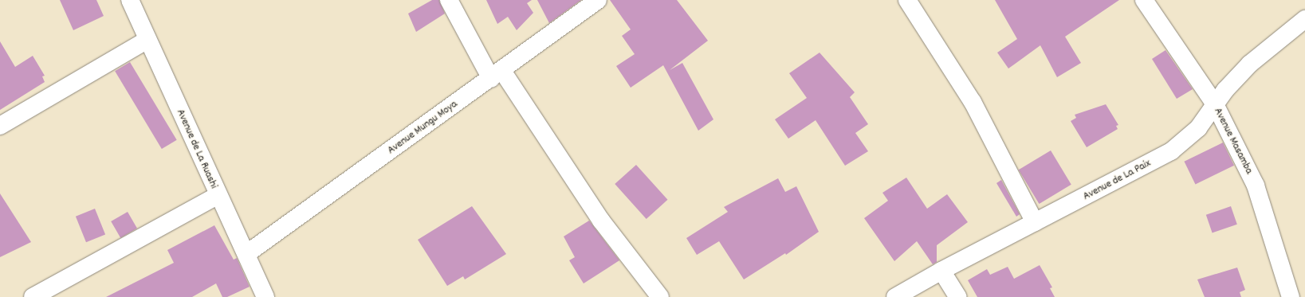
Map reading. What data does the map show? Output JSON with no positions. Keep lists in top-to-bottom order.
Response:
{
  "streets": {
    "street": [
      "Avenue Mungu Moya",
      "Avenue Masamba",
      "Avenue de La Ruashi",
      "Avenue de La Paix"
    ]
  },
  "crossings": [
    ["Avenue Mungu Moya", "Avenue de La Ruashi"],
    ["Avenue Masamba", "Avenue de La Paix"]
  ]
}
